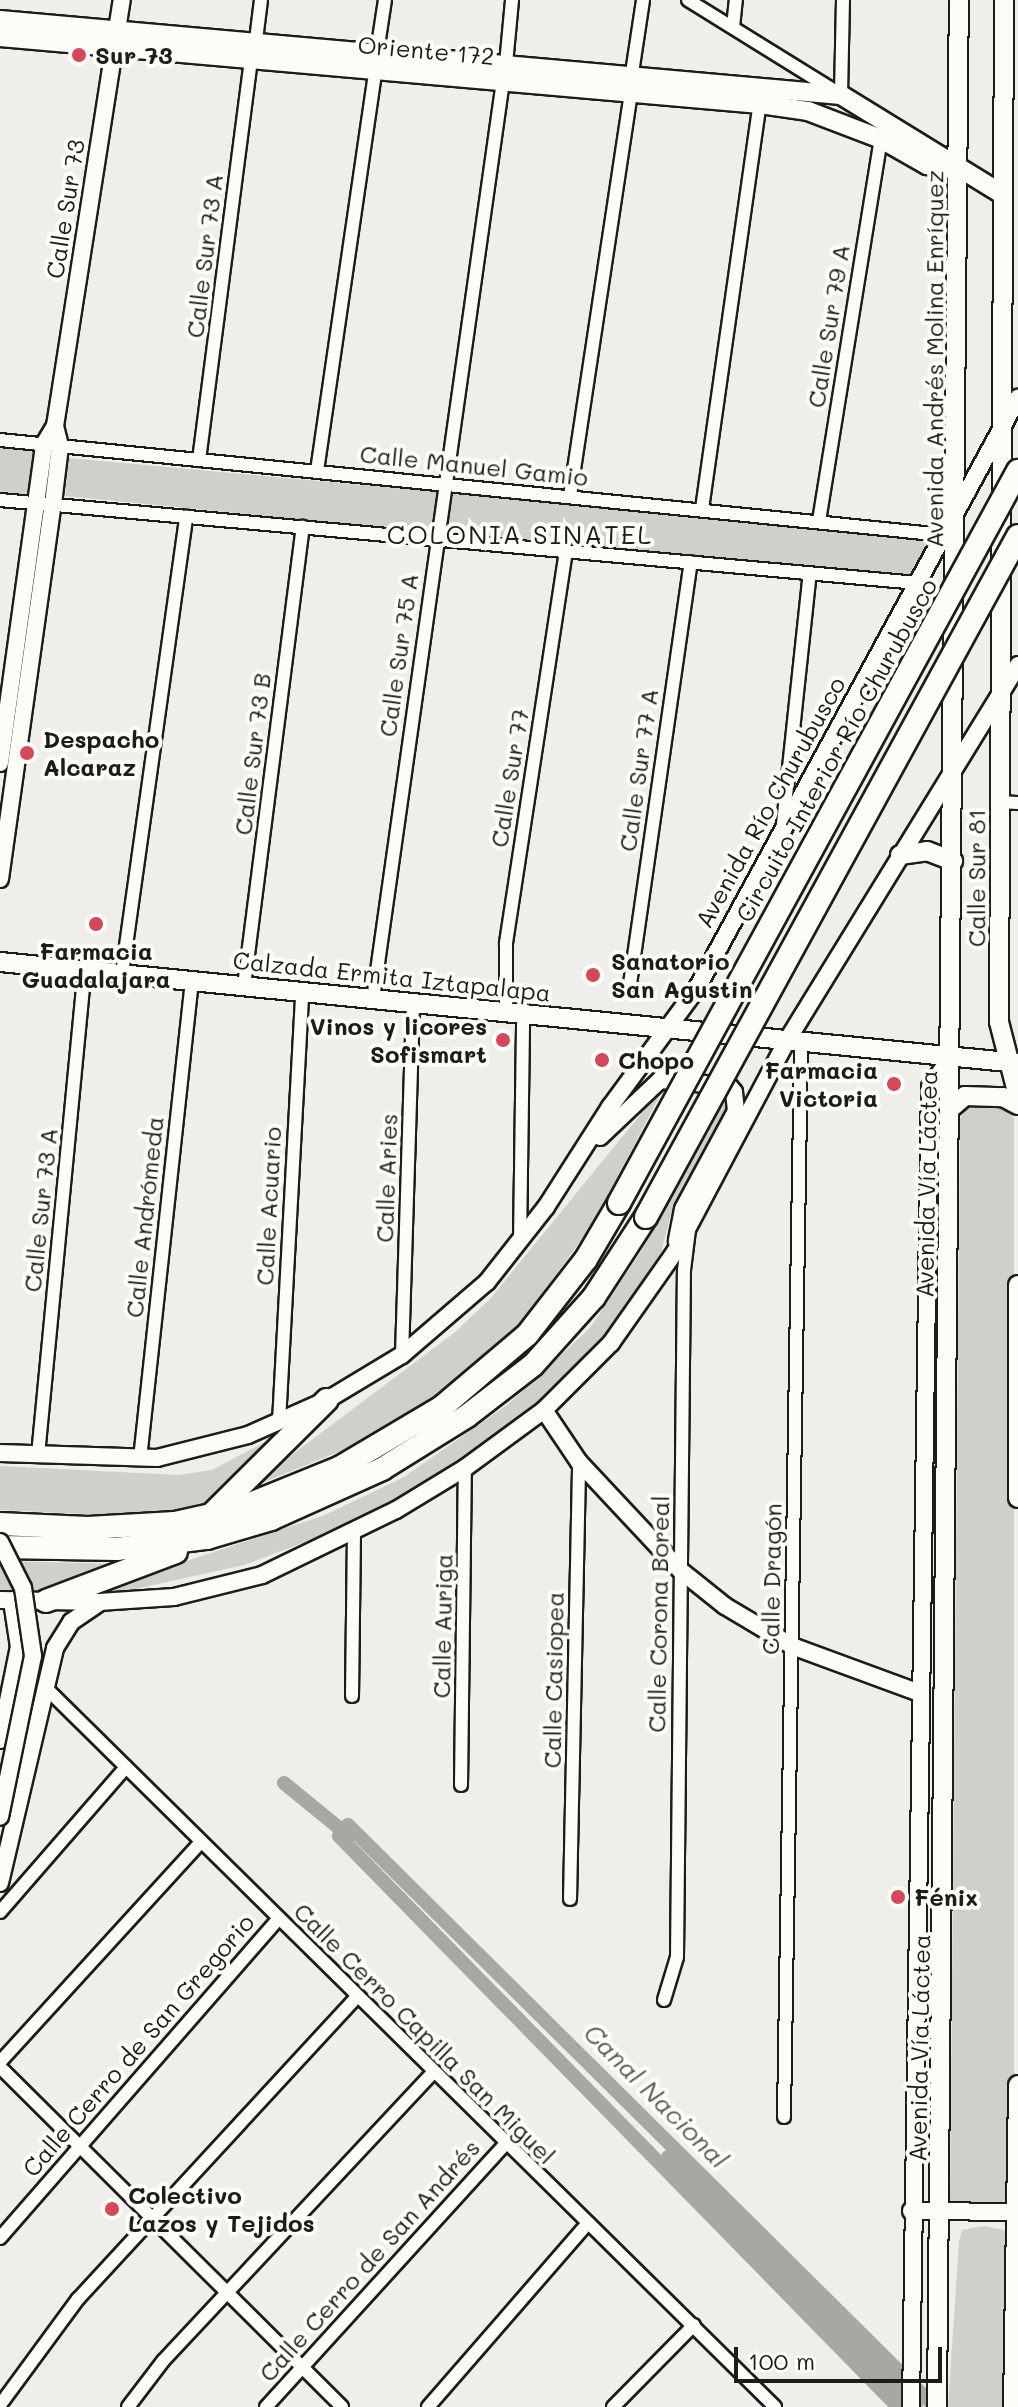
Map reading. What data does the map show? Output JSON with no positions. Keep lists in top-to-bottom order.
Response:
{
  "streets": {
    "highway": ["Circuito Interior Río Churubusco"],
    "main road": [
      "Oriente 172",
      "Calle Sur 73",
      "Avenida Andrés Molina Enríquez",
      "Avenida Río Churubusco",
      "Calle Sur 81",
      "Calzada Ermita Iztapalapa",
      "Avenida Vía Láctea"
    ],
    "street": [
      "Calle Sur 73 A",
      "Calle Sur 79 A",
      "Calle Manuel Gamio",
      "Calle Sur 75 A",
      "Calle Sur 73 B",
      "Calle Sur 77 A",
      "Calle Sur 77",
      "Calle Aries",
      "Calle Acuario",
      "Calle Andrómeda",
      "Calle Dragón",
      "Calle Corona Boreal",
      "Calle Auriga",
      "Calle Casiopea",
      "Calle Cerro Capilla San Miguel",
      "Calle Cerro de San Gregorio",
      "Calle Cerro de San Andrés"
    ]
  },
  "crossings": [
    ["Oriente 172", "Calle Sur 73"],
    ["Oriente 172", "Calle Sur 73 A"],
    ["Oriente 172", "Calle Sur 79 A"],
    ["Oriente 172", "Avenida Andrés Molina Enríquez"],
    ["Oriente 172", "Calle Sur 75 A"],
    ["Calle Sur 73", "Calle Manuel Gamio"],
    ["Calle Sur 73 A", "Calle Manuel Gamio"],
    ["Calle Sur 73 A", "Avenida Río Churubusco"],
    ["Calle Sur 73 A", "Calzada Ermita Iztapalapa"],
    ["Calle Sur 79 A", "Calle Manuel Gamio"],
    ["Avenida Andrés Molina Enríquez", "Avenida Río Churubusco"],
    ["Avenida Andrés Molina Enríquez", "Calle Sur 81"],
    ["Calle Manuel Gamio", "Calle Sur 75 A"],
    ["Calle Manuel Gamio", "Avenida Río Churubusco"],
    ["Calle Sur 75 A", "Calzada Ermita Iztapalapa"],
    ["Calle Sur 73 B", "Calzada Ermita Iztapalapa"],
    ["Calle Sur 77", "Calzada Ermita Iztapalapa"],
    ["Avenida Río Churubusco", "Calzada Ermita Iztapalapa"],
    ["Avenida Río Churubusco", "Calle Aries"],
    ["Avenida Río Churubusco", "Calle Acuario"],
    ["Avenida Río Churubusco", "Calle Andrómeda"],
    ["Calle Sur 81", "Calzada Ermita Iztapalapa"],
    ["Calle Sur 81", "Avenida Vía Láctea"],
    ["Calzada Ermita Iztapalapa", "Calle Aries"],
    ["Calzada Ermita Iztapalapa", "Avenida Vía Láctea"],
    ["Calzada Ermita Iztapalapa", "Calle Acuario"],
    ["Calzada Ermita Iztapalapa", "Calle Andrómeda"],
    ["Calzada Ermita Iztapalapa", "Calle Dragón"],
    ["Calle Cerro Capilla San Miguel", "Calle Cerro de San Gregorio"],
    ["Calle Cerro Capilla San Miguel", "Calle Cerro de San Andrés"]
  ],
  "districts": ["COLONIA SINATEL"],
  "water": ["Canal Nacional"],
  "places": [
    "Sur 73",
    "Despacho Alcaraz",
    "Farmacia Guadalajara",
    "Sanatorio San Agustin",
    "Vinos y licores Sofismart",
    "Chopo",
    "Farmacia Victoria",
    "Fénix",
    "Colectivo Lazos y Tejidos"
  ],
  "scale_bar": "100 m"
}
